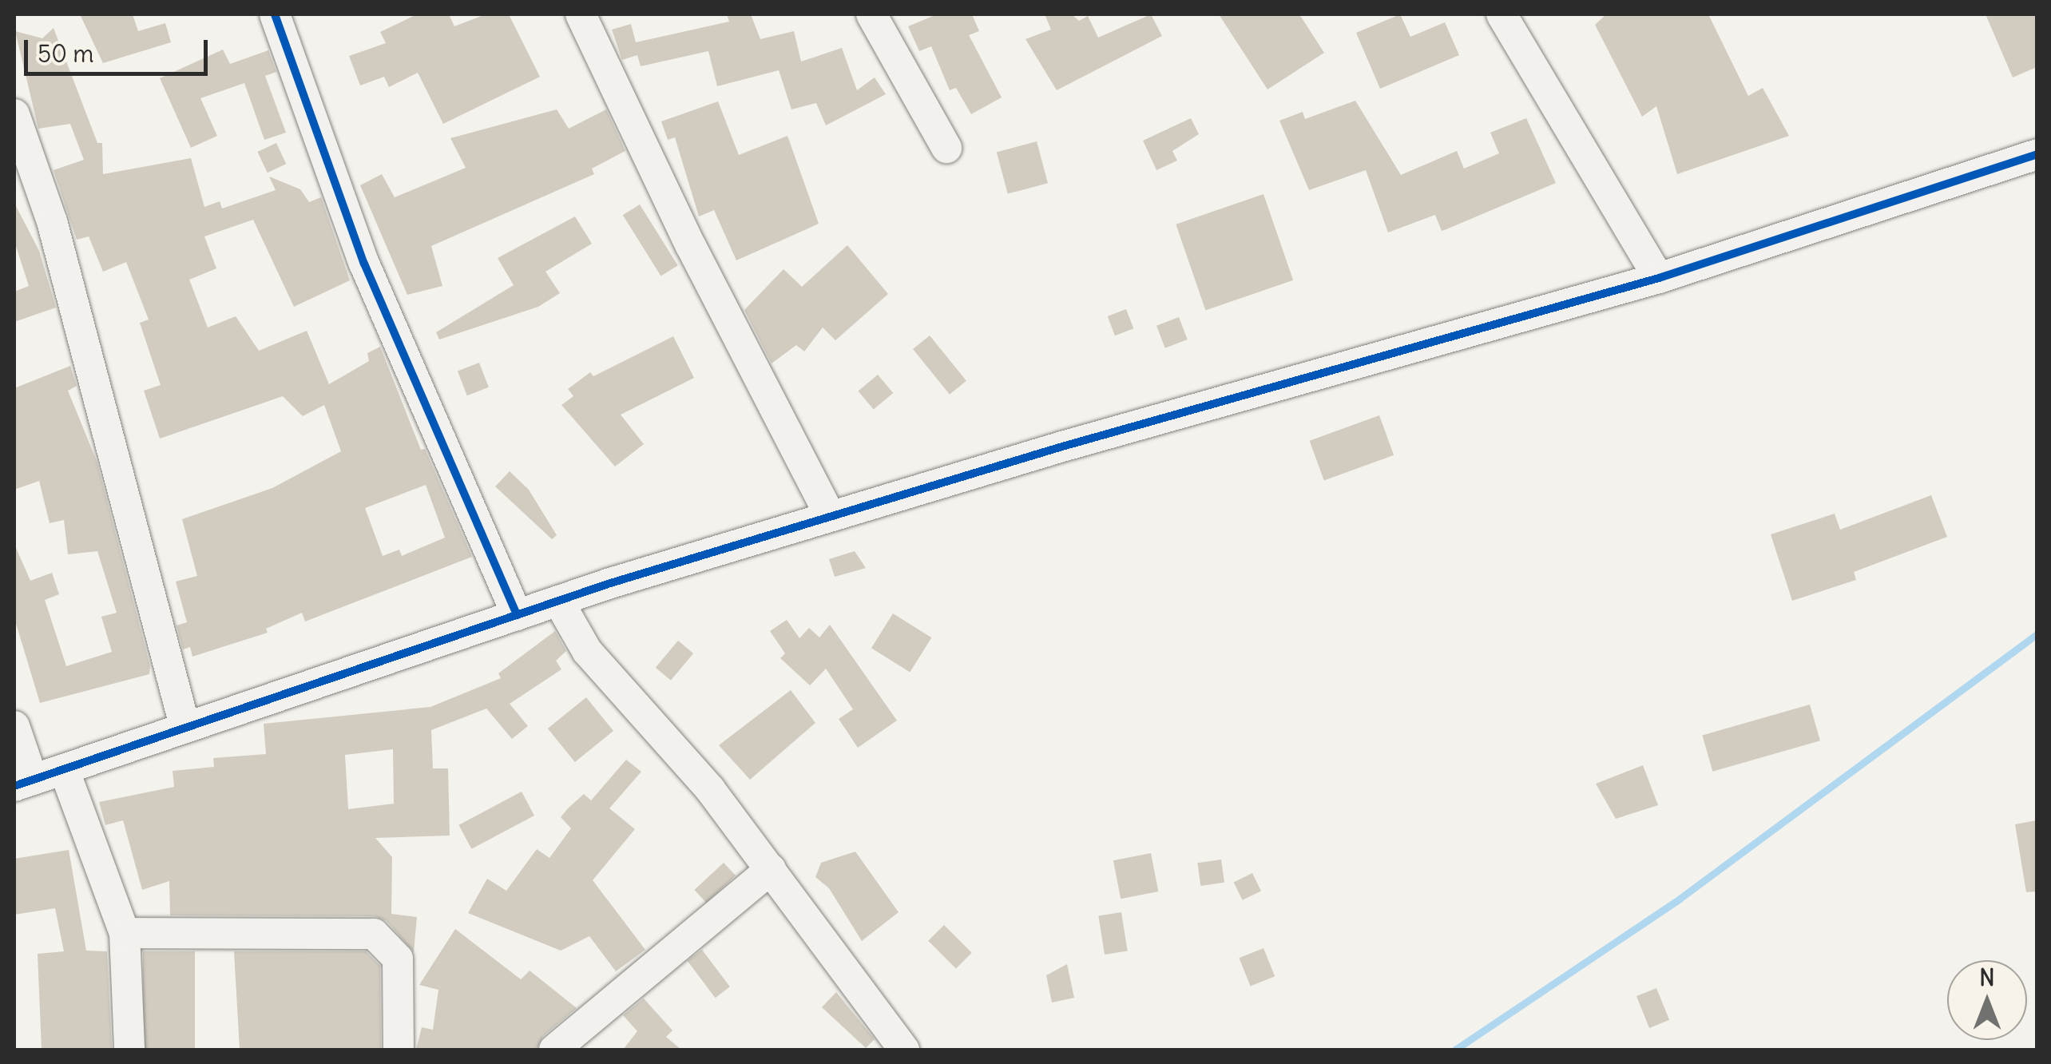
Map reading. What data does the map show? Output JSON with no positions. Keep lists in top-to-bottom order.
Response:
{
  "scale_bar": "50 m",
  "north": "top"
}
